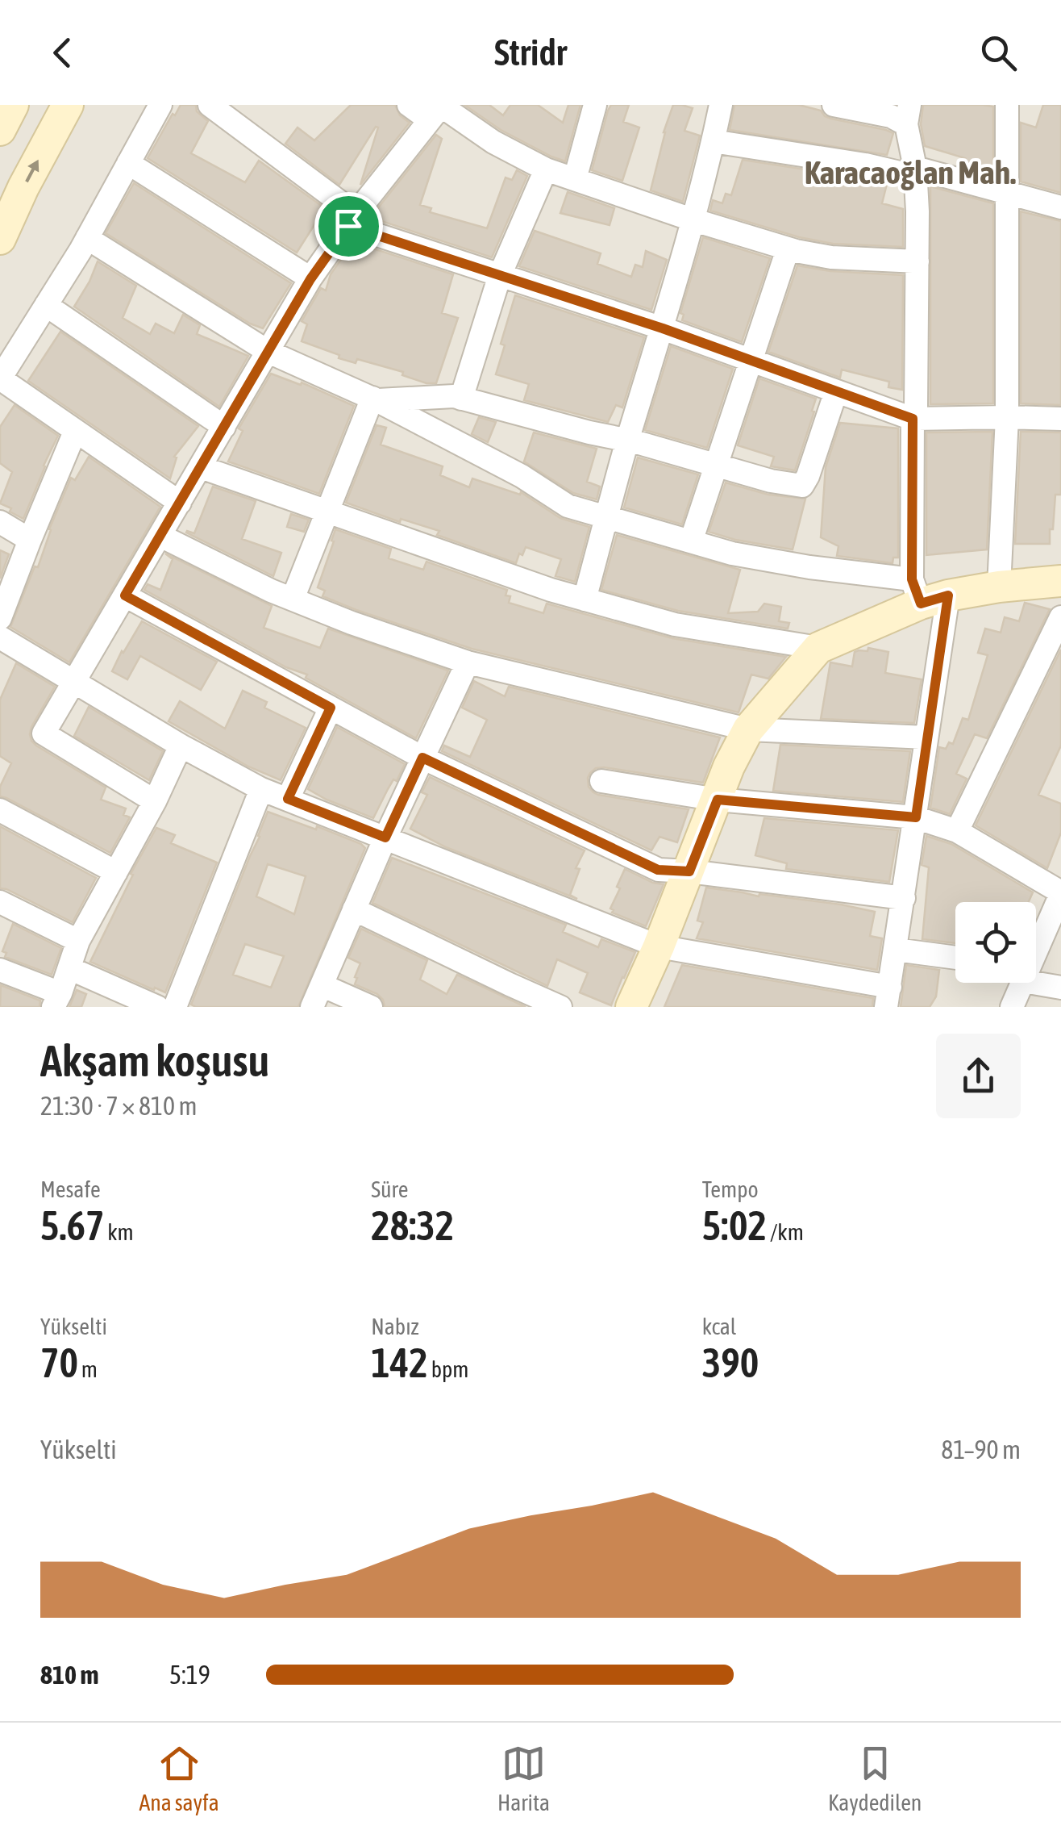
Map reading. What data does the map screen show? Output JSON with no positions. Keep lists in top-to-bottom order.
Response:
{
  "districts": ["Karacaoğlan Mah."],
  "page": {
    "header": "Stridr",
    "heading": ["Akşam koşusu", "21:30 · 7 × 810 m"],
    "stats": [
      ["Mesafe", "5.67 km"],
      ["Süre", "28:32"],
      ["Tempo", "5:02 /km"],
      ["Yükselti", "70 m"],
      ["Nabız", "142 bpm"],
      ["kcal", "390"]
    ],
    "chart": ["Yükselti", "81–90 m"],
    "list": [
      {
        "name": "810 m",
        "note": "5:19"
      }
    ],
    "tabs": ["Ana sayfa", "Harita", "Kaydedilen"]
  }
}
